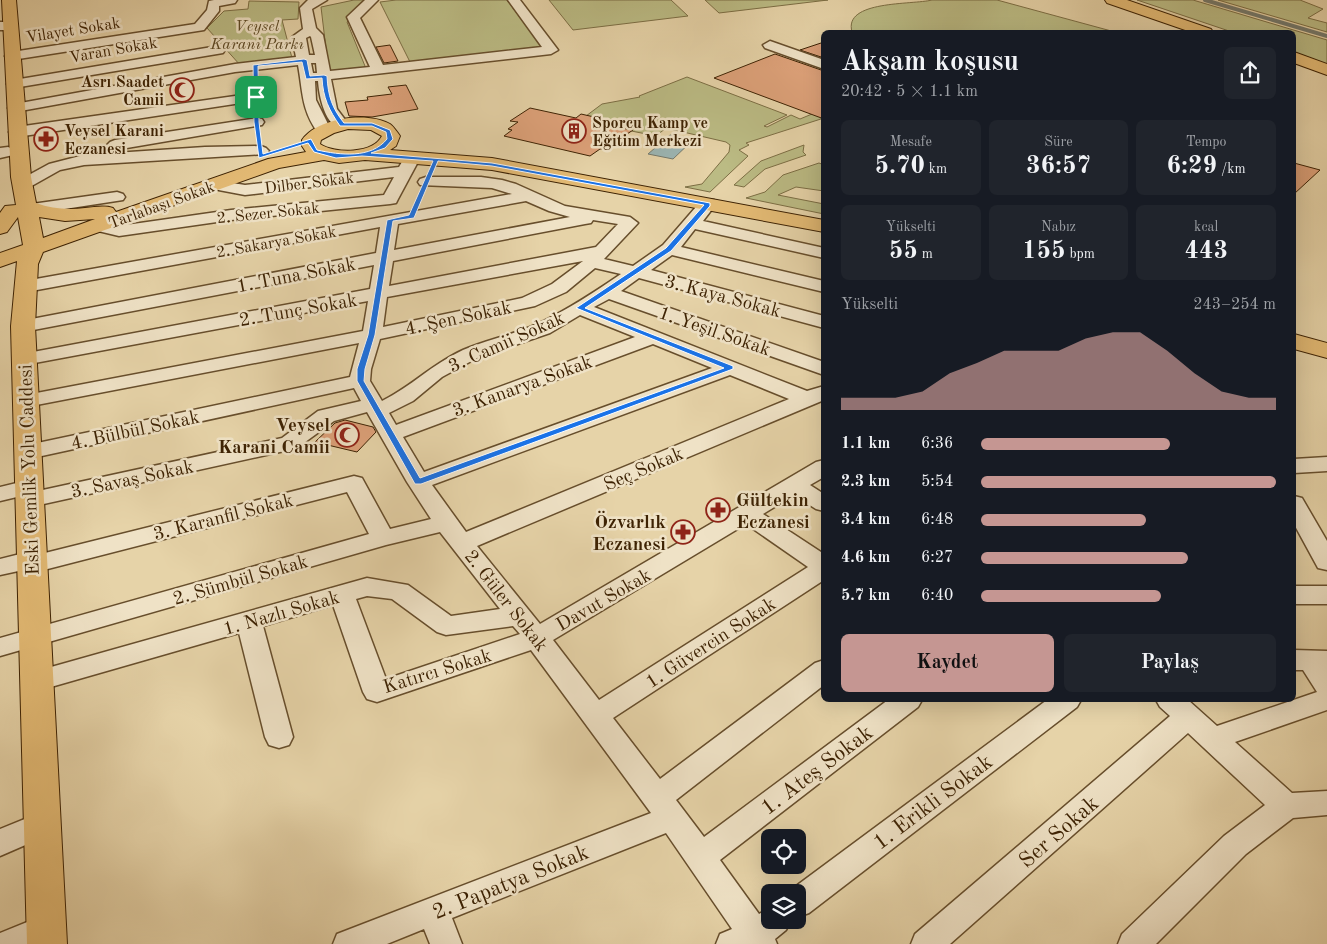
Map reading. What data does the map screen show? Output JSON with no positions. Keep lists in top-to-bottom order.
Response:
{
  "streets": {
    "main road": ["Tarlabaşı Sokak", "Eski Gemlik Yolu Caddesi"],
    "street": [
      "Vilayet Sokak",
      "Varan Sokak",
      "Dilber Sokak",
      "2. Sezer Sokak",
      "2. Sakarya Sokak",
      "1. Tuna Sokak",
      "3. Kaya Sokak",
      "2. Tunç Sokak",
      "4. Şen Sokak",
      "1. Yeşil Sokak",
      "3. Camii Sokak",
      "3. Kanarya Sokak",
      "4. Bülbül Sokak",
      "Seç Sokak",
      "3. Savaş Sokak",
      "3. Karanfil Sokak",
      "2. Sümbül Sokak",
      "Davut Sokak",
      "2. Güler Sokak",
      "1. Nazlı Sokak",
      "1. Güvercin Sokak",
      "Katırcı Sokak",
      "1. Ateş Sokak",
      "1. Erikli Sokak",
      "Ser Sokak",
      "2. Papatya Sokak"
    ]
  },
  "crossings": [
    ["Vilayet Sokak", "Varan Sokak"],
    ["Vilayet Sokak", "Eski Gemlik Yolu Caddesi"],
    ["Varan Sokak", "Eski Gemlik Yolu Caddesi"],
    ["Dilber Sokak", "Tarlabaşı Sokak"],
    ["Dilber Sokak", "2. Sezer Sokak"],
    ["Tarlabaşı Sokak", "2. Sezer Sokak"],
    ["Tarlabaşı Sokak", "2. Sakarya Sokak"],
    ["Tarlabaşı Sokak", "Eski Gemlik Yolu Caddesi"],
    ["2. Sakarya Sokak", "4. Şen Sokak"],
    ["2. Sakarya Sokak", "Eski Gemlik Yolu Caddesi"],
    ["1. Tuna Sokak", "4. Şen Sokak"],
    ["1. Tuna Sokak", "Eski Gemlik Yolu Caddesi"],
    ["3. Kaya Sokak", "2. Tunç Sokak"],
    ["3. Kaya Sokak", "4. Şen Sokak"],
    ["3. Kaya Sokak", "3. Camii Sokak"],
    ["2. Tunç Sokak", "4. Şen Sokak"],
    ["2. Tunç Sokak", "Eski Gemlik Yolu Caddesi"],
    ["4. Şen Sokak", "Eski Gemlik Yolu Caddesi"],
    ["1. Yeşil Sokak", "3. Camii Sokak"],
    ["3. Camii Sokak", "3. Savaş Sokak"],
    ["3. Camii Sokak", "2. Güler Sokak"],
    ["3. Kanarya Sokak", "2. Güler Sokak"],
    ["4. Bülbül Sokak", "Eski Gemlik Yolu Caddesi"],
    ["4. Bülbül Sokak", "2. Güler Sokak"],
    ["Seç Sokak", "2. Güler Sokak"],
    ["Eski Gemlik Yolu Caddesi", "3. Savaş Sokak"],
    ["Eski Gemlik Yolu Caddesi", "3. Karanfil Sokak"],
    ["Eski Gemlik Yolu Caddesi", "2. Sümbül Sokak"],
    ["Eski Gemlik Yolu Caddesi", "1. Nazlı Sokak"],
    ["3. Savaş Sokak", "2. Güler Sokak"],
    ["3. Karanfil Sokak", "2. Sümbül Sokak"],
    ["2. Sümbül Sokak", "2. Güler Sokak"],
    ["Davut Sokak", "2. Güler Sokak"],
    ["Davut Sokak", "Katırcı Sokak"],
    ["2. Güler Sokak", "1. Nazlı Sokak"],
    ["2. Güler Sokak", "1. Güvercin Sokak"],
    ["2. Güler Sokak", "Katırcı Sokak"],
    ["2. Güler Sokak", "1. Ateş Sokak"],
    ["2. Güler Sokak", "2. Papatya Sokak"],
    ["1. Nazlı Sokak", "Katırcı Sokak"]
  ],
  "parks": ["Veysel Karani Parkı"],
  "places": {
    "mosque": ["Asrı Saadet Camii", "Veysel Karani Camii"],
    "building": ["Sporcu Kamp ve Eğitim Merkezi"],
    "pharmacy": ["Veysel Karani Eczanesi", "Gültekin Eczanesi", "Özvarlık Eczanesi"]
  },
  "page": {
    "heading": ["Akşam koşusu", "20:42 · 5 × 1.1 km"],
    "stats": [
      ["Mesafe", "5.70 km"],
      ["Süre", "36:57"],
      ["Tempo", "6:29 /km"],
      ["Yükselti", "55 m"],
      ["Nabız", "155 bpm"],
      ["kcal", "443"]
    ],
    "chart": ["Yükselti", "243–254 m"],
    "list": [
      {
        "name": "1.1 km",
        "note": "6:36"
      },
      {
        "name": "2.3 km",
        "note": "5:54"
      },
      {
        "name": "3.4 km",
        "note": "6:48"
      },
      {
        "name": "4.6 km",
        "note": "6:27"
      },
      {
        "name": "5.7 km",
        "note": "6:40"
      }
    ],
    "buttons": ["Kaydet", "Paylaş"]
  }
}
